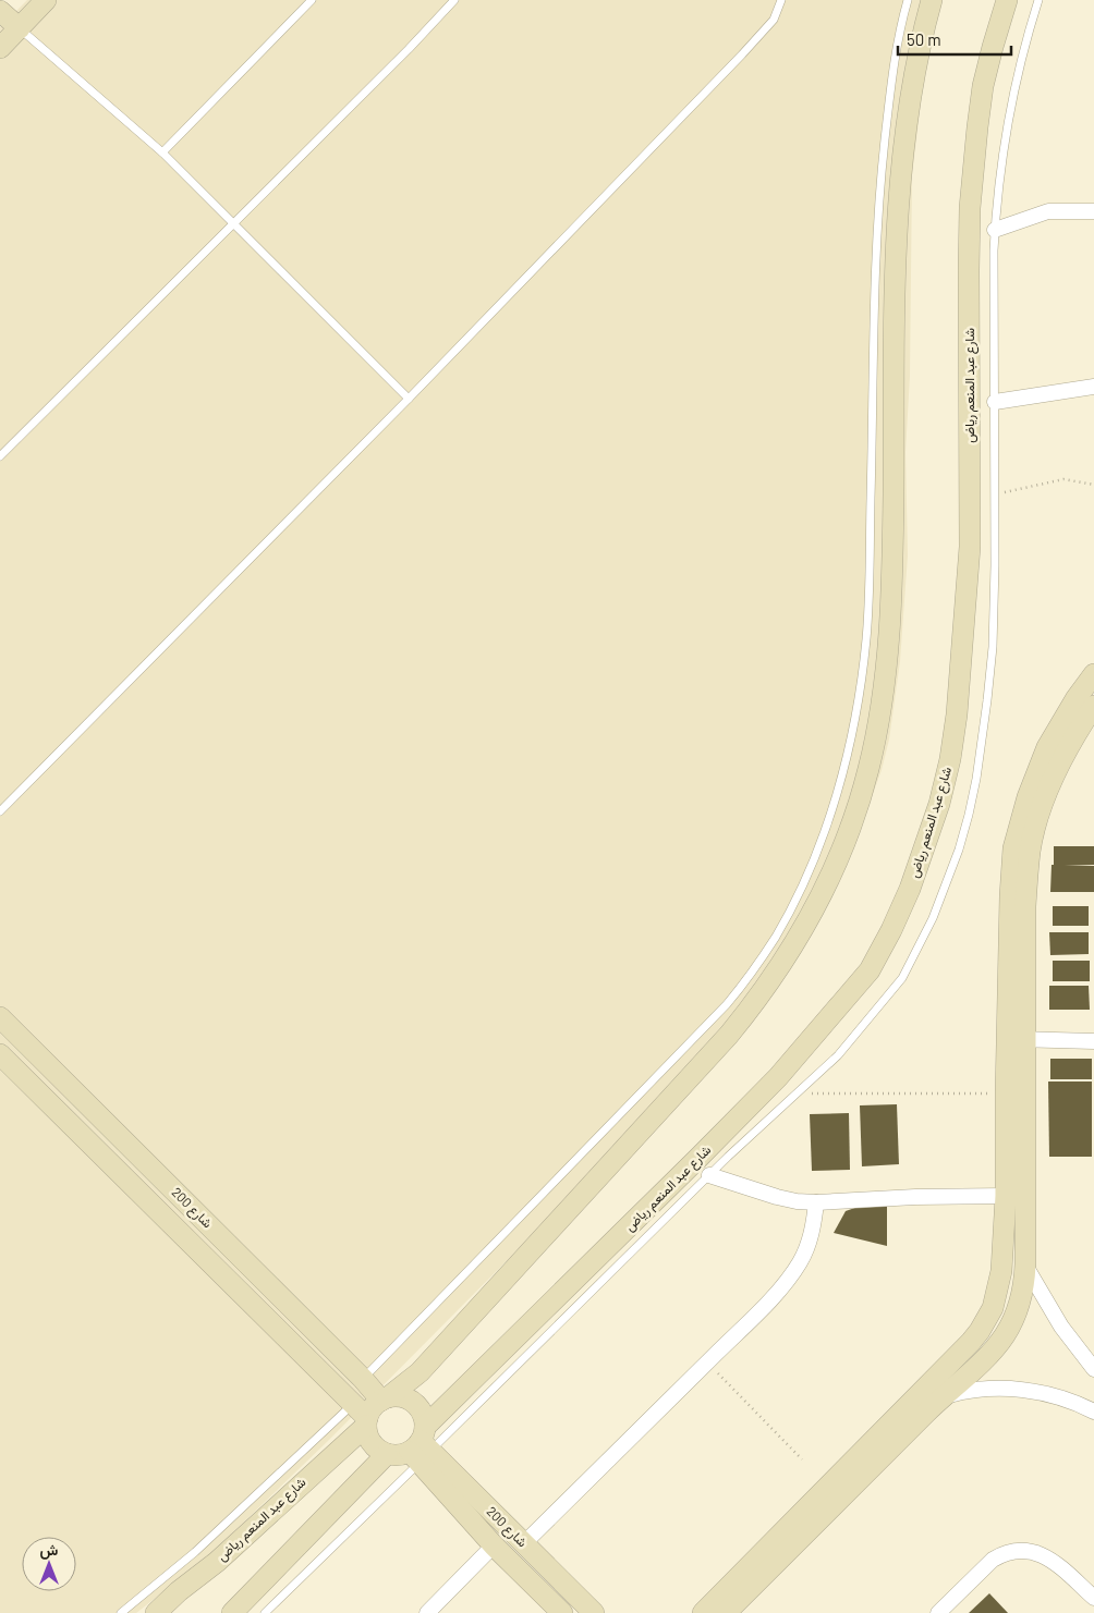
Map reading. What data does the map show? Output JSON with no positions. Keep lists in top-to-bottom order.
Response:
{
  "streets": {
    "street": ["شارع عبد المنعم رياض", "شارع 200"]
  },
  "crossings": [
    ["شارع عبد المنعم رياض", "شارع 200"]
  ],
  "scale_bar": "50 m",
  "north": "top"
}
